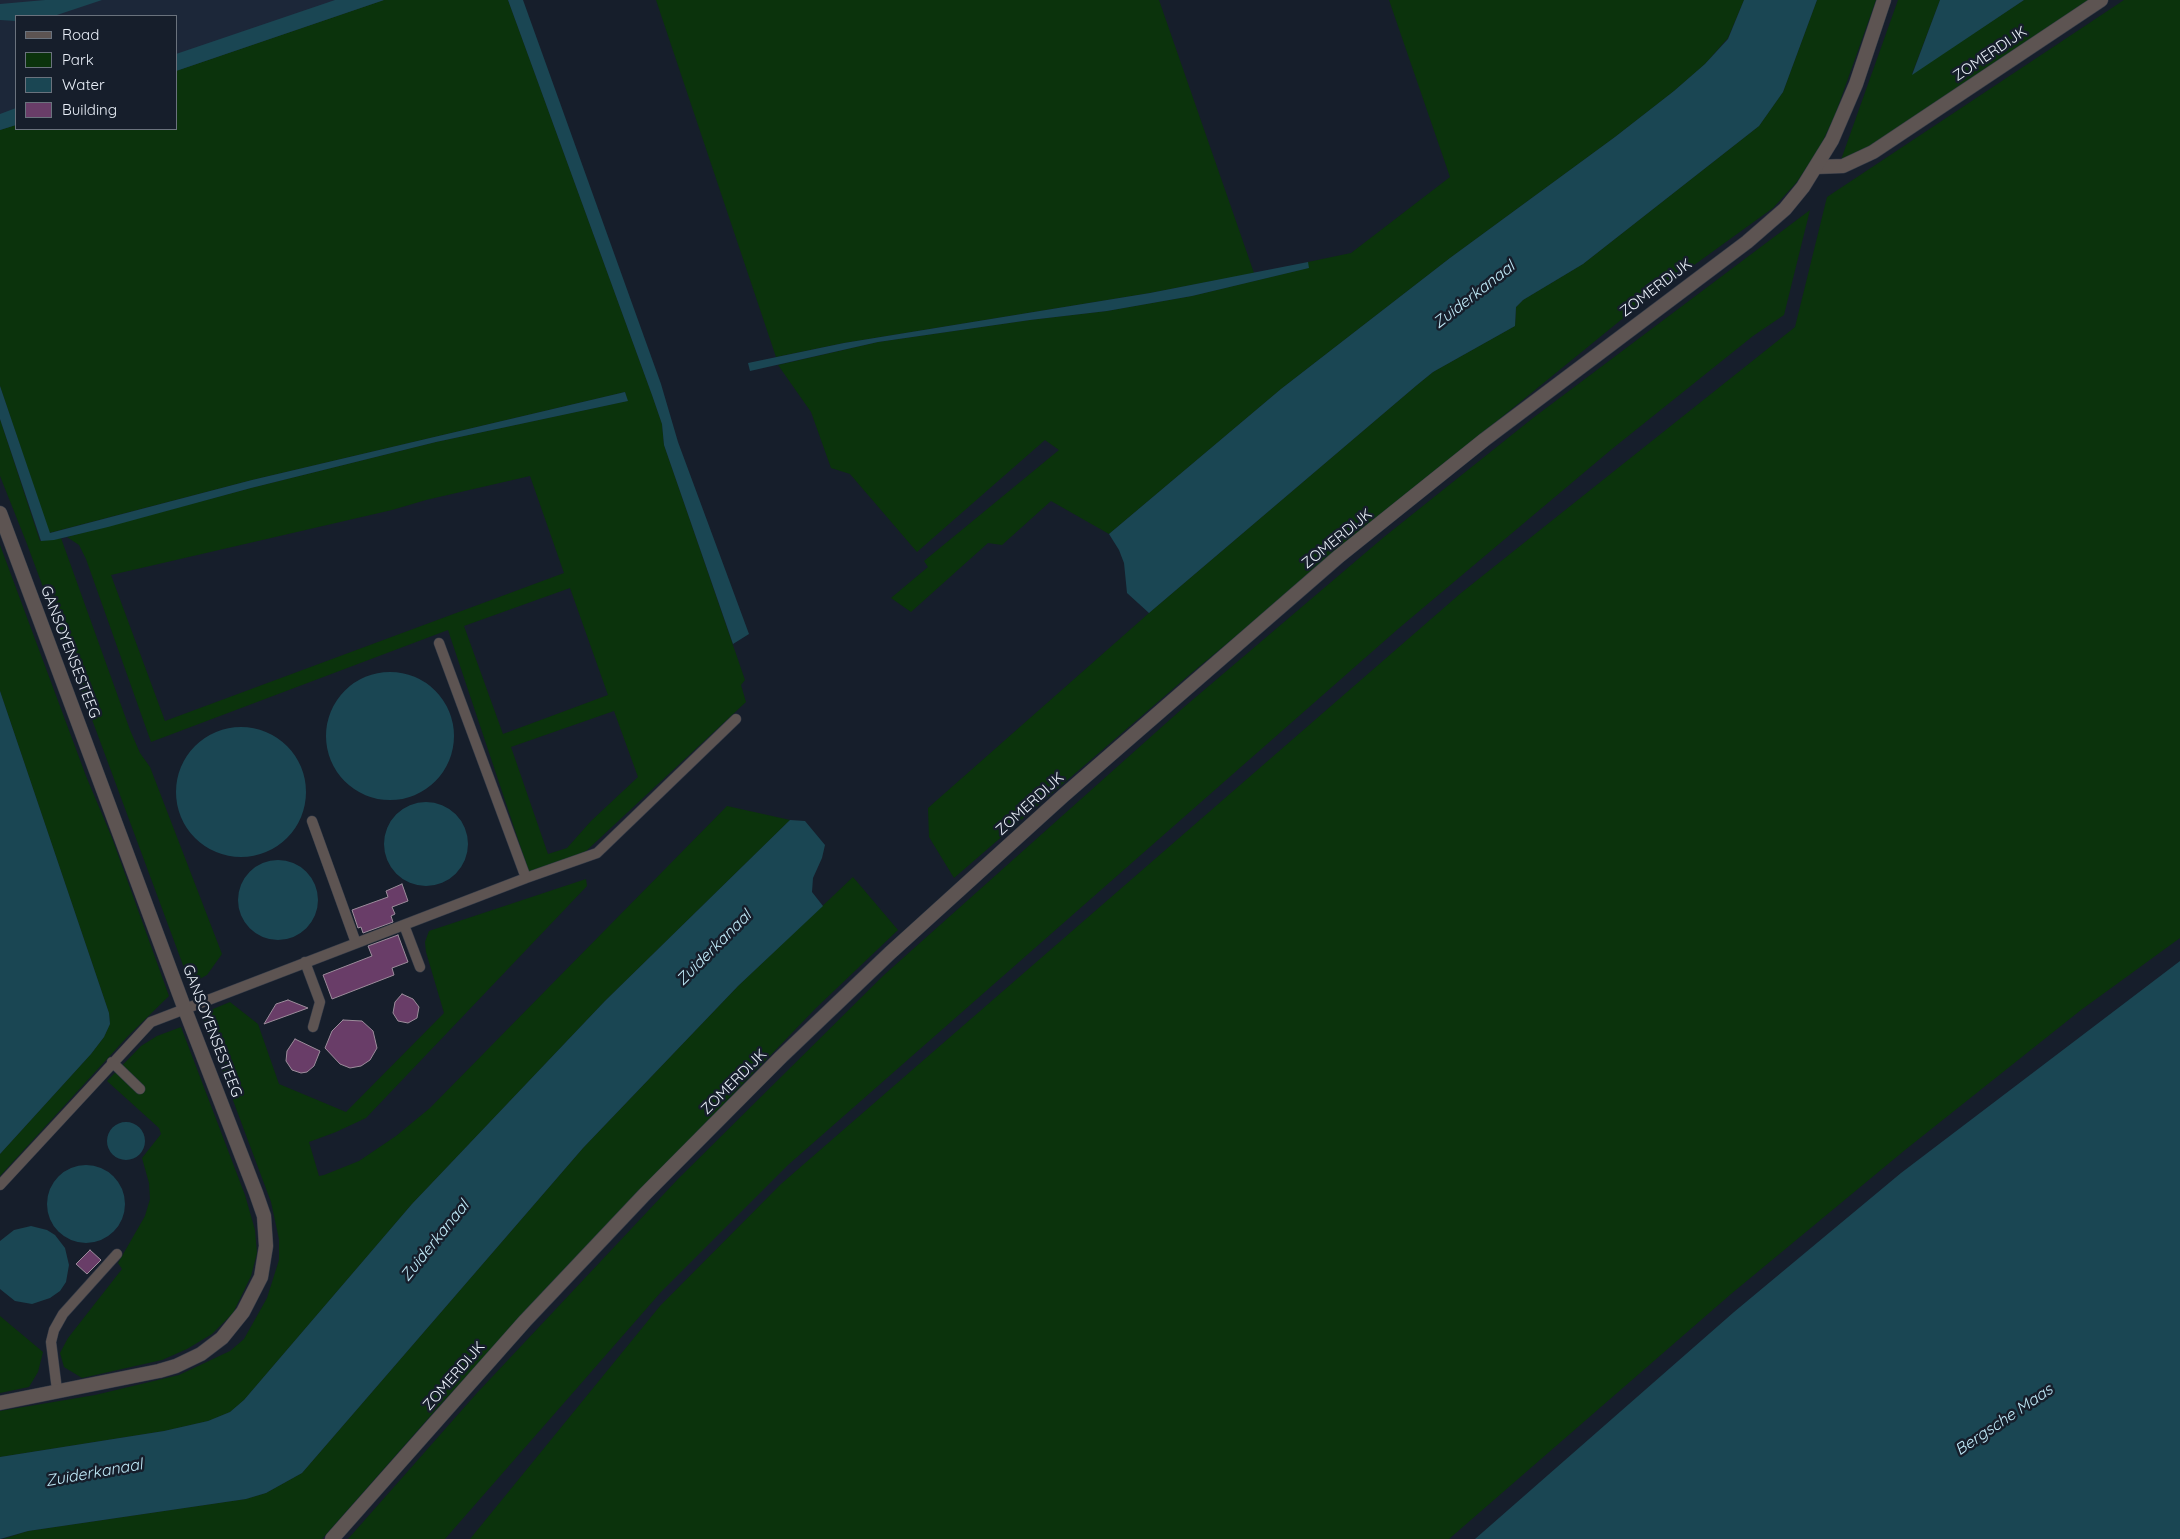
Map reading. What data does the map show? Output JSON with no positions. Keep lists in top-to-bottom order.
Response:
{
  "streets": {
    "street": ["ZOMERDIJK", "GANSOYENSESTEEG"]
  },
  "water": ["Zuiderkanaal", "Bergsche Maas"],
  "legend": [
    "Road",
    "Park",
    "Water",
    "Building"
  ]
}
